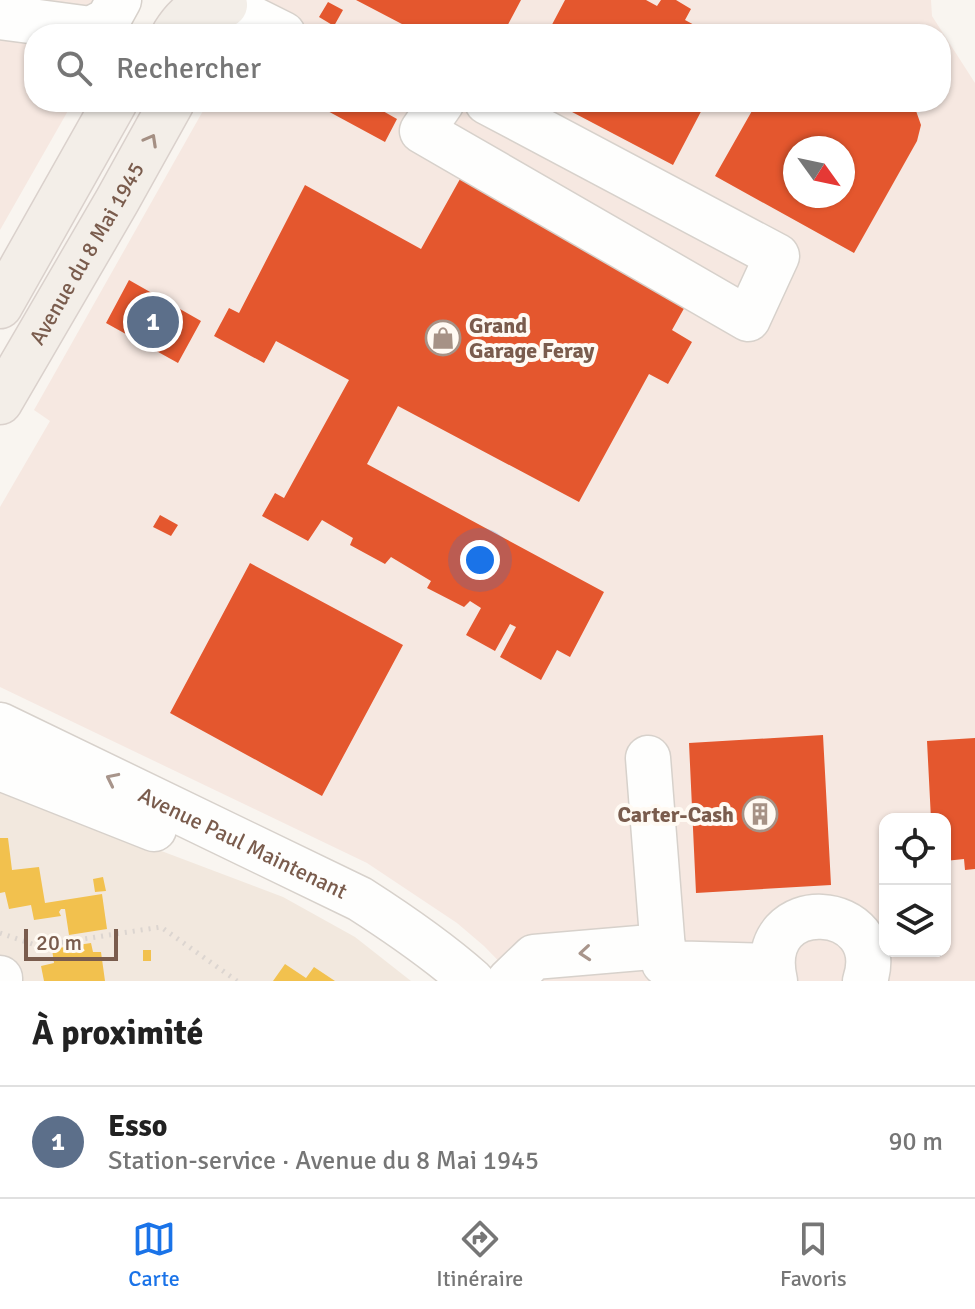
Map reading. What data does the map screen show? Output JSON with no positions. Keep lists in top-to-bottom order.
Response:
{
  "streets": {
    "main road": ["Avenue du 8 Mai 1945"],
    "street": ["Avenue Paul Maintenant"]
  },
  "places": {
    "shop": ["Grand Garage Feray"],
    "building": ["Carter-Cash"]
  },
  "scale_bar": "20 m",
  "north": "bottom right",
  "page": {
    "search": "Rechercher",
    "pins": "1",
    "scale": "20 m",
    "heading": "À proximité",
    "list": [
      {
        "mark": "1",
        "name": "Esso",
        "note": "Station-service · Avenue du 8 Mai 1945",
        "value": "90 m"
      }
    ],
    "nav": ["Carte", "Itinéraire", "Favoris"]
  }
}
